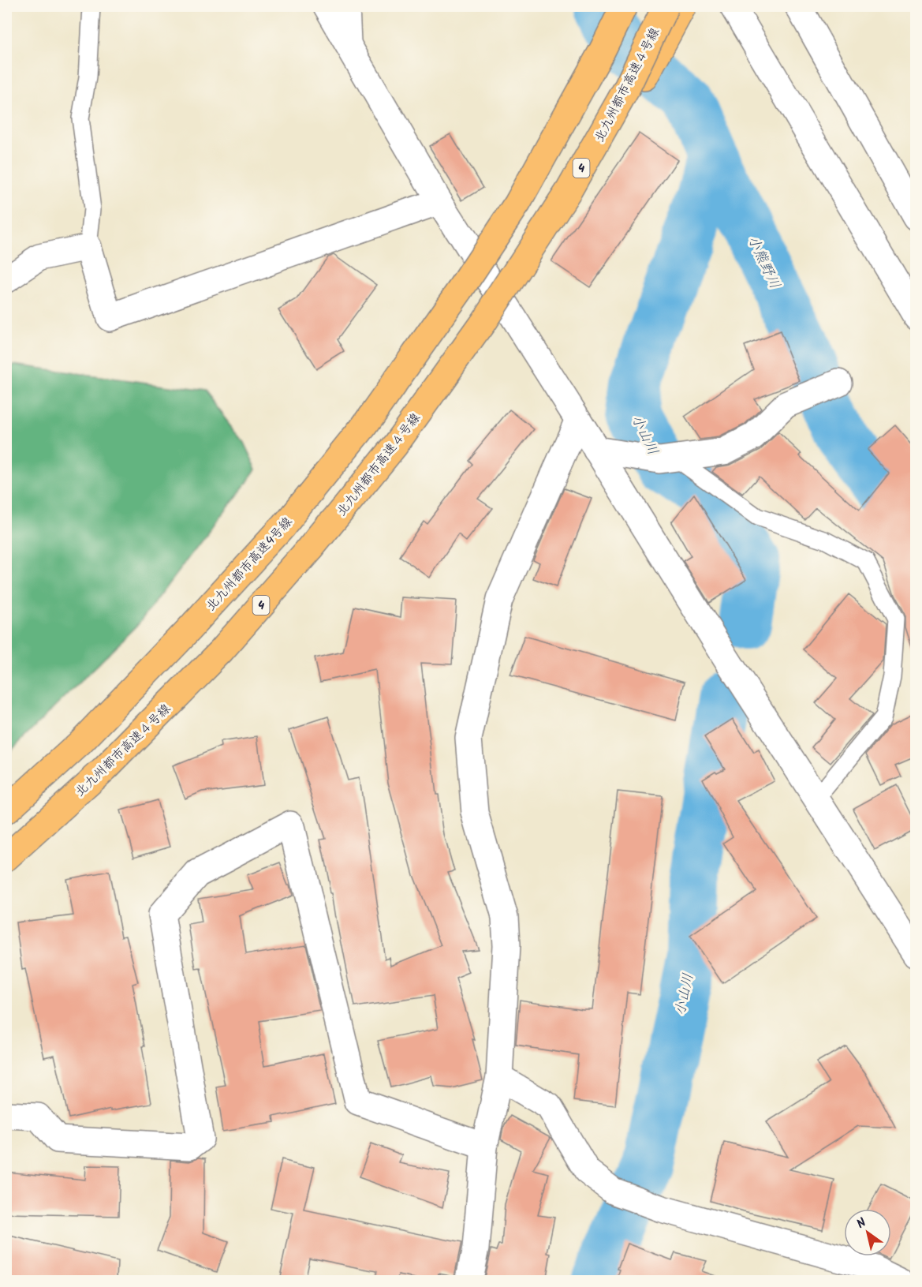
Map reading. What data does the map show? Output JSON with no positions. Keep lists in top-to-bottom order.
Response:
{
  "streets": {
    "highway": ["北九州都市高速４号線", "4", "北九州都市高速4号線"]
  },
  "water": ["小熊野川", "小山川"],
  "north": "top left"
}
